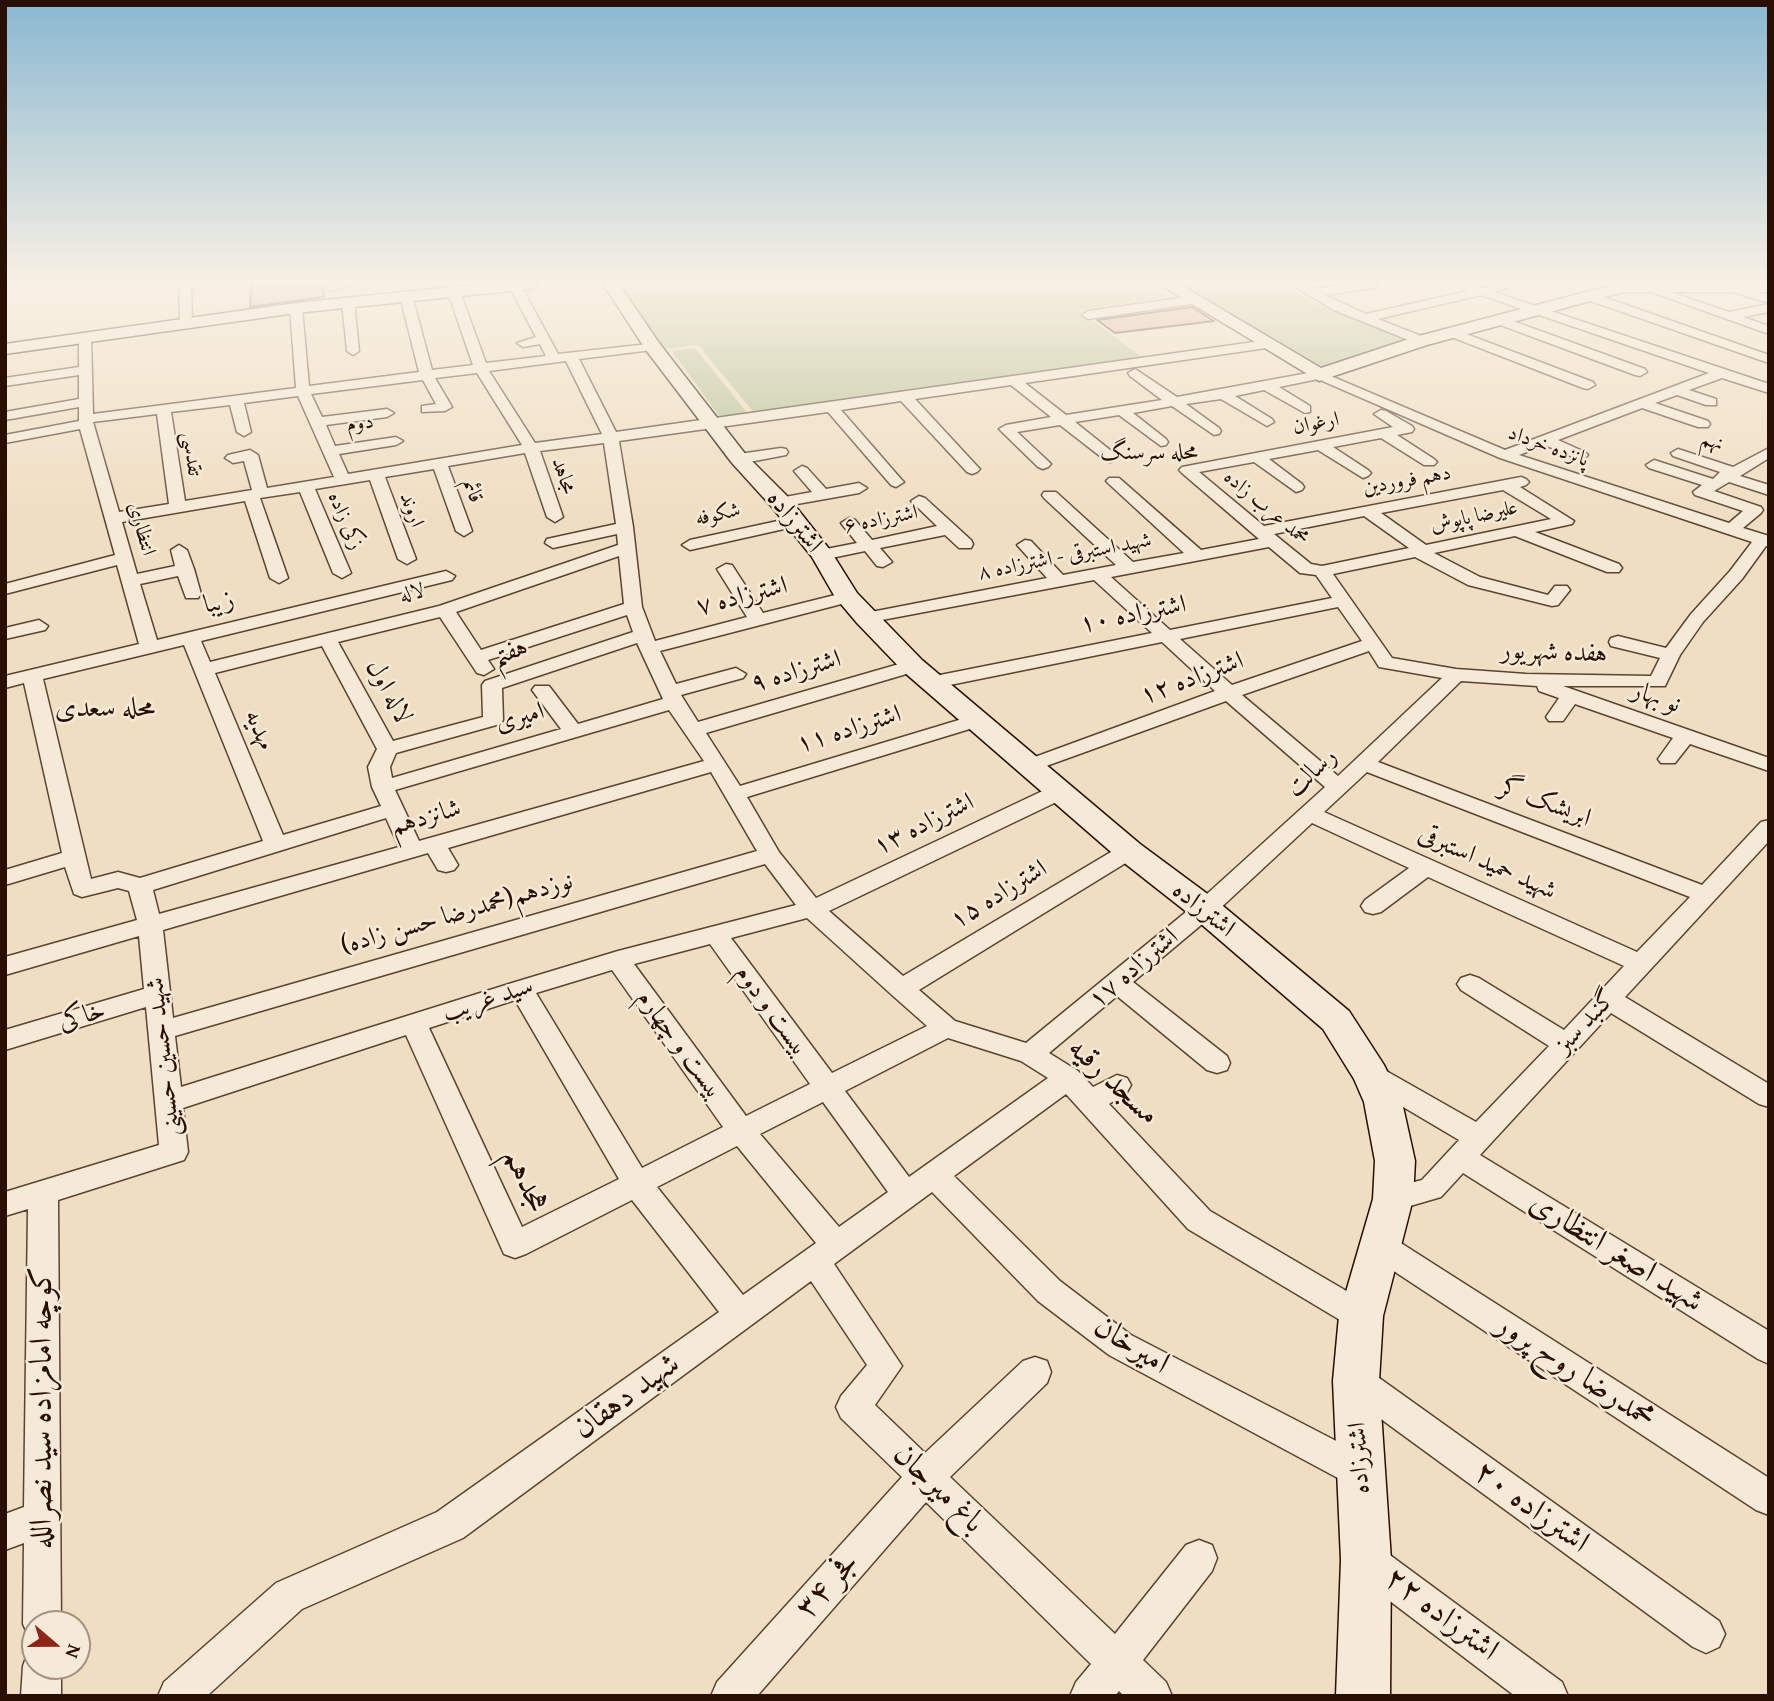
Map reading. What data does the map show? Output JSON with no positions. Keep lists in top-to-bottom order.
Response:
{
  "streets": {
    "street": [
      "دوم",
      "ارغوان",
      "نهم",
      "پانزده خرداد",
      "تقدسی",
      "مجاهد",
      "دهم فروردین",
      "قائم",
      "محمد عرب زاده",
      "اروند",
      "شکوفه",
      "علیرضا پاپوش",
      "اشترزاده ۶",
      "زکی زاده",
      "اشترزاده",
      "انتظاری",
      "شهید استبرقی - اشترزاده ۸",
      "لاله",
      "اشترزاده ۷",
      "زیبا",
      "اشترزاده ۱۰",
      "هفتم",
      "هفده شهریور",
      "اشترزاده ۹",
      "اشترزاده ۱۲",
      "لاله اول",
      "نو بهار",
      "امیری",
      "مهدیه",
      "اشترزاده ۱۱",
      "رسالت",
      "ابریشک گر",
      "شانزدهم",
      "اشترزاده ۱۳",
      "شهید حمید استبرقی",
      "اشترزاده ۱۵",
      "نوزدهم(محمدرضا حسن زاده)",
      "اشترزاده ۱۷",
      "سید غریب",
      "بیست و دوم",
      "خاکی",
      "گنبد سبز",
      "بیست و چهارم",
      "شهید حسین حسینی",
      "مسجد رقیه",
      "هجدهم",
      "شهید اصغر انتظاری",
      "امیرخان",
      "محمدرضا روح پرور",
      "شهید دهقان",
      "کوچه امامزاده سید نصرالله",
      "باغ میرجان",
      "اشترزاده ۲۰",
      "فجر ۳۴",
      "اشترزاده ۲۲"
    ]
  },
  "crossings": [
    ["ارغوان", "پانزده خرداد"],
    ["ارغوان", "محمد عرب زاده"],
    ["پانزده خرداد", "دهم فروردین"],
    ["پانزده خرداد", "هفده شهریور"],
    ["دهم فروردین", "محمد عرب زاده"],
    ["دهم فروردین", "علیرضا پاپوش"],
    ["دهم فروردین", "شهید استبرقی - اشترزاده ۸"],
    ["محمد عرب زاده", "علیرضا پاپوش"],
    ["محمد عرب زاده", "شهید استبرقی - اشترزاده ۸"],
    ["محمد عرب زاده", "هفده شهریور"],
    ["شکوفه", "اشترزاده"],
    ["علیرضا پاپوش", "هفده شهریور"],
    ["اشترزاده ۶", "اشترزاده"],
    ["اشترزاده", "شهید استبرقی - اشترزاده ۸"],
    ["اشترزاده", "اشترزاده ۷"],
    ["اشترزاده", "اشترزاده ۱۰"],
    ["اشترزاده", "اشترزاده ۹"],
    ["اشترزاده", "اشترزاده ۱۲"],
    ["اشترزاده", "اشترزاده ۱۱"],
    ["اشترزاده", "رسالت"],
    ["اشترزاده", "اشترزاده ۱۳"],
    ["اشترزاده", "اشترزاده ۱۵"],
    ["اشترزاده", "اشترزاده ۱۷"],
    ["اشترزاده", "گنبد سبز"],
    ["اشترزاده", "مسجد رقیه"],
    ["اشترزاده", "شهید اصغر انتظاری"],
    ["اشترزاده", "امیرخان"],
    ["اشترزاده", "محمدرضا روح پرور"],
    ["اشترزاده", "اشترزاده ۲۰"],
    ["اشترزاده", "اشترزاده ۲۲"],
    ["انتظاری", "زیبا"],
    ["شهید استبرقی - اشترزاده ۸", "اشترزاده ۷"],
    ["لاله", "لاله اول"],
    ["لاله", "مهدیه"],
    ["اشترزاده ۷", "هفتم"],
    ["زیبا", "مهدیه"],
    ["اشترزاده ۱۰", "هفده شهریور"],
    ["اشترزاده ۱۰", "اشترزاده ۹"],
    ["هفتم", "لاله اول"],
    ["هفده شهریور", "اشترزاده ۱۲"],
    ["هفده شهریور", "نو بهار"],
    ["هفده شهریور", "رسالت"],
    ["لاله اول", "امیری"],
    ["لاله اول", "شانزدهم"],
    ["رسالت", "ابریشک گر"],
    ["رسالت", "شهید حمید استبرقی"],
    ["رسالت", "اشترزاده ۱۷"],
    ["ابریشک گر", "گنبد سبز"],
    ["شانزدهم", "شهید حسین حسینی"],
    ["اشترزاده ۱۳", "سید غریب"],
    ["اشترزاده ۱۳", "مسجد رقیه"],
    ["شهید حمید استبرقی", "گنبد سبز"],
    ["اشترزاده ۱۵", "مسجد رقیه"],
    ["نوزدهم(محمدرضا حسن زاده)", "شهید حسین حسینی"],
    ["اشترزاده ۱۷", "مسجد رقیه"],
    ["سید غریب", "بیست و دوم"],
    ["سید غریب", "بیست و چهارم"],
    ["سید غریب", "شهید حسین حسینی"],
    ["سید غریب", "مسجد رقیه"],
    ["سید غریب", "هجدهم"],
    ["بیست و دوم", "شهید دهقان"],
    ["خاکی", "شهید حسین حسینی"],
    ["گنبد سبز", "شهید اصغر انتظاری"],
    ["بیست و چهارم", "شهید دهقان"],
    ["بیست و چهارم", "باغ میرجان"],
    ["شهید حسین حسینی", "کوچه امامزاده سید نصرالله"],
    ["مسجد رقیه", "شهید دهقان"],
    ["امیرخان", "شهید دهقان"],
    ["شهید دهقان", "باغ میرجان"],
    ["باغ میرجان", "فجر ۳۴"]
  ],
  "districts": ["محله سرسنگ", "محله سعدی"],
  "north": "right"
}
